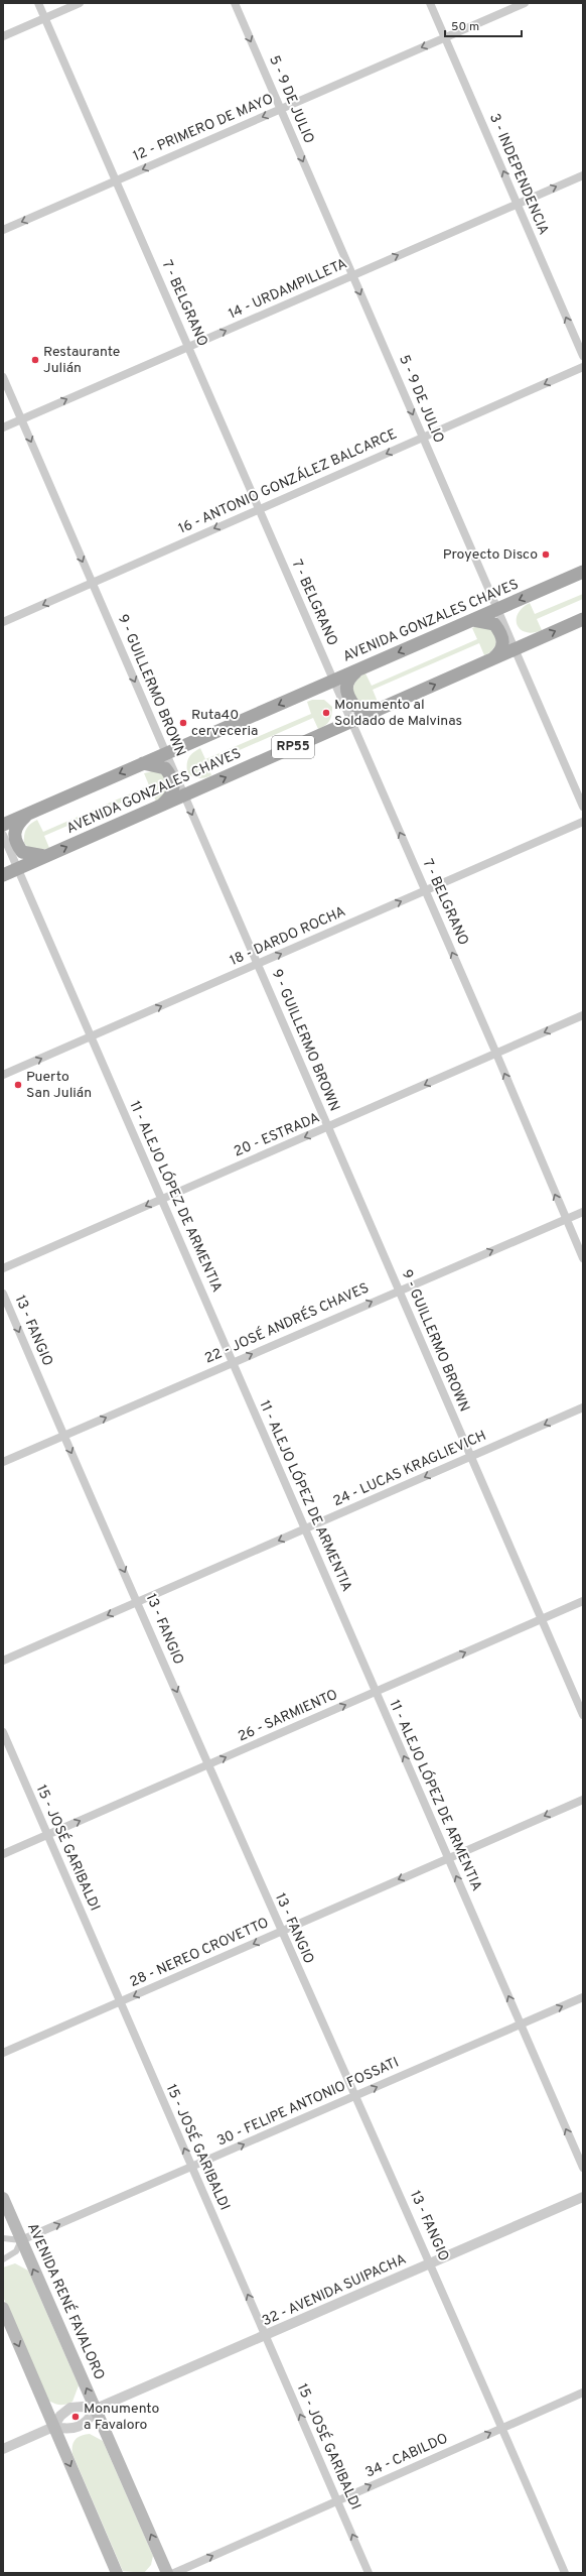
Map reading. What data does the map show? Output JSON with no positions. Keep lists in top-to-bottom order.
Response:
{
  "streets": {
    "main road": ["AVENIDA GONZALES CHAVES", "RP55", "AVENIDA RENÉ FAVALORO"],
    "street": [
      "5 - 9 DE JULIO",
      "12 - PRIMERO DE MAYO",
      "3 - INDEPENDENCIA",
      "14 - URDAMPILLETA",
      "7 - BELGRANO",
      "16 - ANTONIO GONZÁLEZ BALCARCE",
      "9 - GUILLERMO BROWN",
      "18 - DARDO ROCHA",
      "20 - ESTRADA",
      "11 - ALEJO LÓPEZ DE ARMENTIA",
      "22 - JOSÉ ANDRÉS CHAVES",
      "13 - FANGIO",
      "24 - LUCAS KRAGLIEVICH",
      "26 - SARMIENTO",
      "15 - JOSÉ GARIBALDI",
      "28 - NEREO CROVETTO",
      "30 - FELIPE ANTONIO FOSSATI",
      "32 - AVENIDA SUIPACHA",
      "34 - CABILDO"
    ]
  },
  "crossings": [
    ["5 - 9 DE JULIO", "12 - PRIMERO DE MAYO"],
    ["5 - 9 DE JULIO", "14 - URDAMPILLETA"],
    ["5 - 9 DE JULIO", "16 - ANTONIO GONZÁLEZ BALCARCE"],
    ["5 - 9 DE JULIO", "AVENIDA GONZALES CHAVES"],
    ["12 - PRIMERO DE MAYO", "3 - INDEPENDENCIA"],
    ["12 - PRIMERO DE MAYO", "7 - BELGRANO"],
    ["3 - INDEPENDENCIA", "14 - URDAMPILLETA"],
    ["14 - URDAMPILLETA", "7 - BELGRANO"],
    ["14 - URDAMPILLETA", "9 - GUILLERMO BROWN"],
    ["7 - BELGRANO", "16 - ANTONIO GONZÁLEZ BALCARCE"],
    ["7 - BELGRANO", "AVENIDA GONZALES CHAVES"],
    ["7 - BELGRANO", "18 - DARDO ROCHA"],
    ["7 - BELGRANO", "20 - ESTRADA"],
    ["7 - BELGRANO", "22 - JOSÉ ANDRÉS CHAVES"],
    ["16 - ANTONIO GONZÁLEZ BALCARCE", "9 - GUILLERMO BROWN"],
    ["AVENIDA GONZALES CHAVES", "9 - GUILLERMO BROWN"],
    ["AVENIDA GONZALES CHAVES", "11 - ALEJO LÓPEZ DE ARMENTIA"],
    ["9 - GUILLERMO BROWN", "18 - DARDO ROCHA"],
    ["9 - GUILLERMO BROWN", "20 - ESTRADA"],
    ["9 - GUILLERMO BROWN", "22 - JOSÉ ANDRÉS CHAVES"],
    ["9 - GUILLERMO BROWN", "24 - LUCAS KRAGLIEVICH"],
    ["9 - GUILLERMO BROWN", "26 - SARMIENTO"],
    ["18 - DARDO ROCHA", "11 - ALEJO LÓPEZ DE ARMENTIA"],
    ["20 - ESTRADA", "11 - ALEJO LÓPEZ DE ARMENTIA"],
    ["11 - ALEJO LÓPEZ DE ARMENTIA", "22 - JOSÉ ANDRÉS CHAVES"],
    ["11 - ALEJO LÓPEZ DE ARMENTIA", "24 - LUCAS KRAGLIEVICH"],
    ["11 - ALEJO LÓPEZ DE ARMENTIA", "26 - SARMIENTO"],
    ["11 - ALEJO LÓPEZ DE ARMENTIA", "28 - NEREO CROVETTO"],
    ["11 - ALEJO LÓPEZ DE ARMENTIA", "30 - FELIPE ANTONIO FOSSATI"],
    ["22 - JOSÉ ANDRÉS CHAVES", "13 - FANGIO"],
    ["13 - FANGIO", "24 - LUCAS KRAGLIEVICH"],
    ["13 - FANGIO", "26 - SARMIENTO"],
    ["13 - FANGIO", "28 - NEREO CROVETTO"],
    ["13 - FANGIO", "30 - FELIPE ANTONIO FOSSATI"],
    ["13 - FANGIO", "32 - AVENIDA SUIPACHA"],
    ["13 - FANGIO", "34 - CABILDO"],
    ["26 - SARMIENTO", "15 - JOSÉ GARIBALDI"],
    ["15 - JOSÉ GARIBALDI", "28 - NEREO CROVETTO"],
    ["15 - JOSÉ GARIBALDI", "30 - FELIPE ANTONIO FOSSATI"],
    ["15 - JOSÉ GARIBALDI", "32 - AVENIDA SUIPACHA"],
    ["15 - JOSÉ GARIBALDI", "34 - CABILDO"],
    ["30 - FELIPE ANTONIO FOSSATI", "AVENIDA RENÉ FAVALORO"],
    ["32 - AVENIDA SUIPACHA", "AVENIDA RENÉ FAVALORO"]
  ],
  "one_way": [
    "5 - 9 DE JULIO",
    "12 - PRIMERO DE MAYO",
    "3 - INDEPENDENCIA",
    "14 - URDAMPILLETA",
    "7 - BELGRANO",
    "16 - ANTONIO GONZÁLEZ BALCARCE",
    "9 - GUILLERMO BROWN",
    "18 - DARDO ROCHA",
    "20 - ESTRADA",
    "11 - ALEJO LÓPEZ DE ARMENTIA",
    "22 - JOSÉ ANDRÉS CHAVES",
    "13 - FANGIO",
    "24 - LUCAS KRAGLIEVICH",
    "26 - SARMIENTO",
    "15 - JOSÉ GARIBALDI",
    "28 - NEREO CROVETTO",
    "30 - FELIPE ANTONIO FOSSATI",
    "34 - CABILDO"
  ],
  "places": [
    "Restaurante Julián",
    "Proyecto Disco",
    "Monumento al Soldado de Malvinas",
    "Ruta40 cerveceria",
    "Puerto San Julián",
    "Monumento a Favaloro"
  ],
  "scale_bar": "50 m"
}
